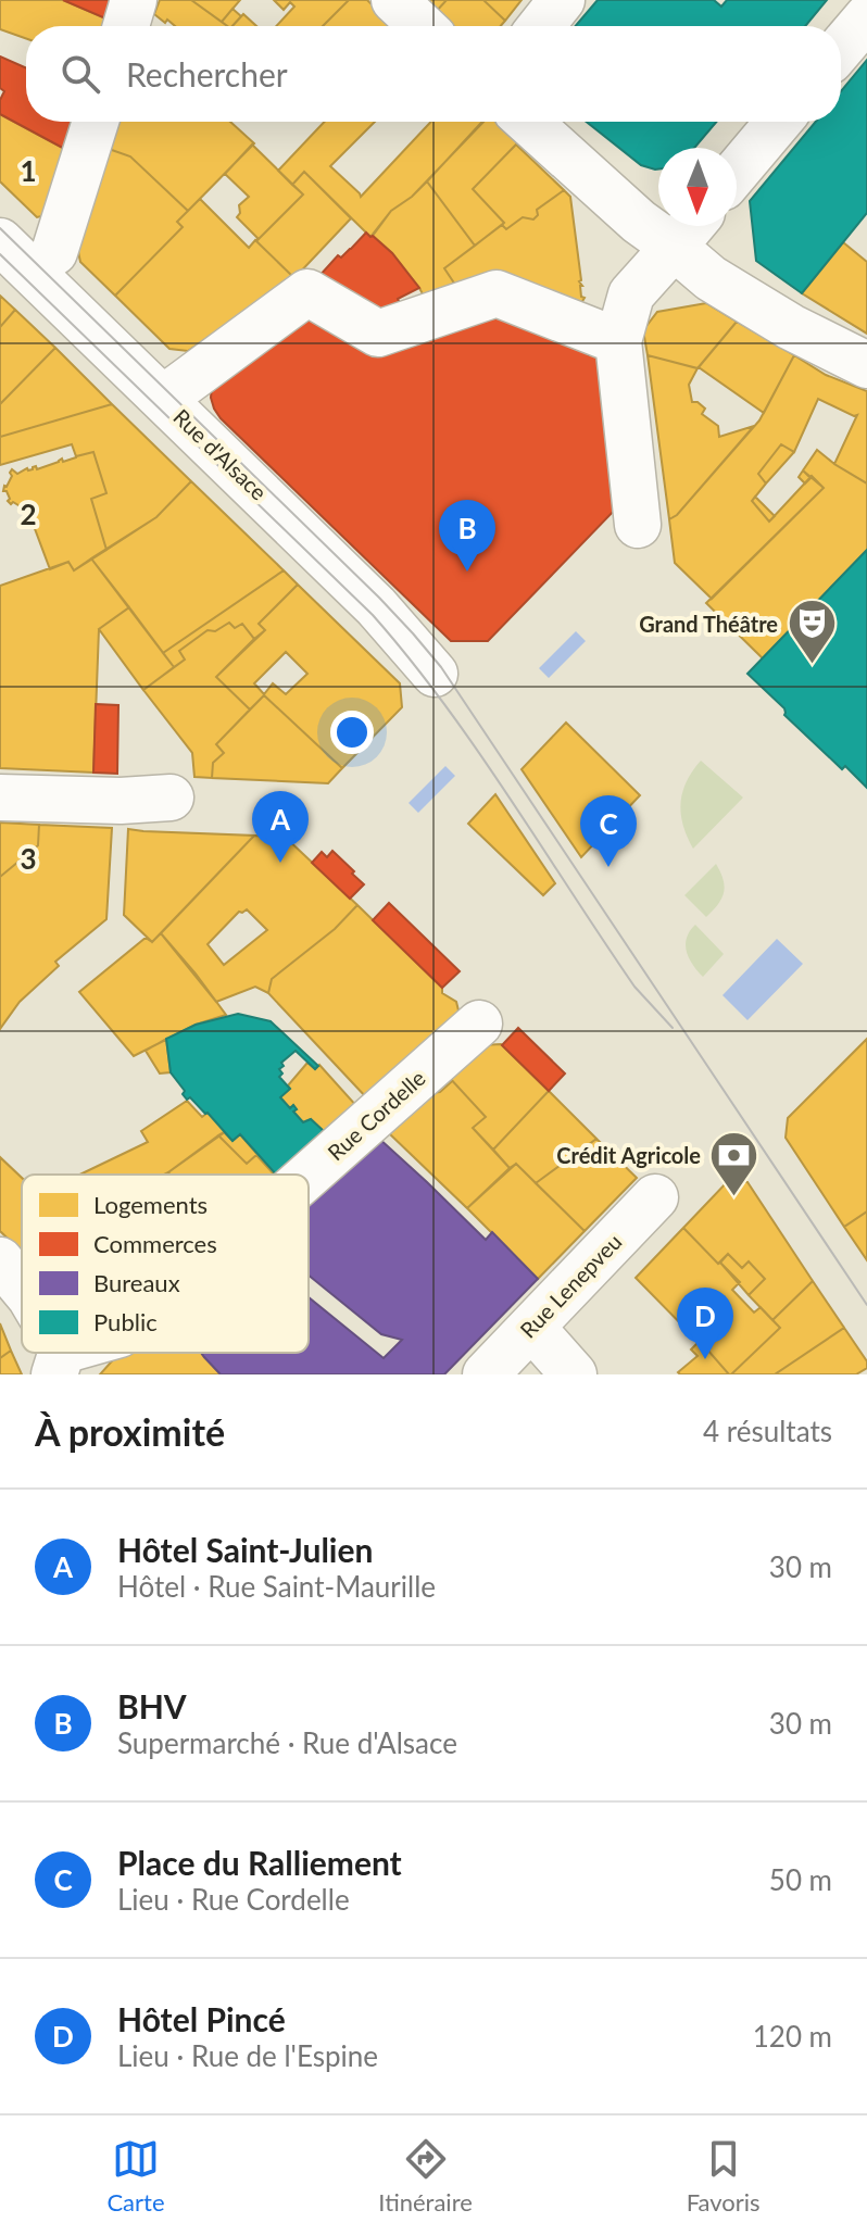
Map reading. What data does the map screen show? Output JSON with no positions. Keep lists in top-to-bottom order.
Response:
{
  "streets": {
    "street": ["Rue d'Alsace", "Rue Cordelle", "Rue Lenepveu"]
  },
  "places": {
    "theatre": ["Grand Théâtre"],
    "bank": ["Crédit Agricole"]
  },
  "legend": [
    "Logements",
    "Commerces",
    "Bureaux",
    "Public"
  ],
  "north": "bottom",
  "page": {
    "search": "Rechercher",
    "pins": [
      "B",
      "A",
      "C",
      "D"
    ],
    "heading": ["À proximité", "4 résultats"],
    "list": [
      {
        "mark": "A",
        "name": "Hôtel Saint-Julien",
        "note": "Hôtel · Rue Saint-Maurille",
        "value": "30 m"
      },
      {
        "mark": "B",
        "name": "BHV",
        "note": "Supermarché · Rue d'Alsace",
        "value": "30 m"
      },
      {
        "mark": "C",
        "name": "Place du Ralliement",
        "note": "Lieu · Rue Cordelle",
        "value": "50 m"
      },
      {
        "mark": "D",
        "name": "Hôtel Pincé",
        "note": "Lieu · Rue de l'Espine",
        "value": "120 m"
      }
    ],
    "nav": ["Carte", "Itinéraire", "Favoris"]
  },
  "grid": {
    "rows": ["1", "2", "3"]
  }
}
